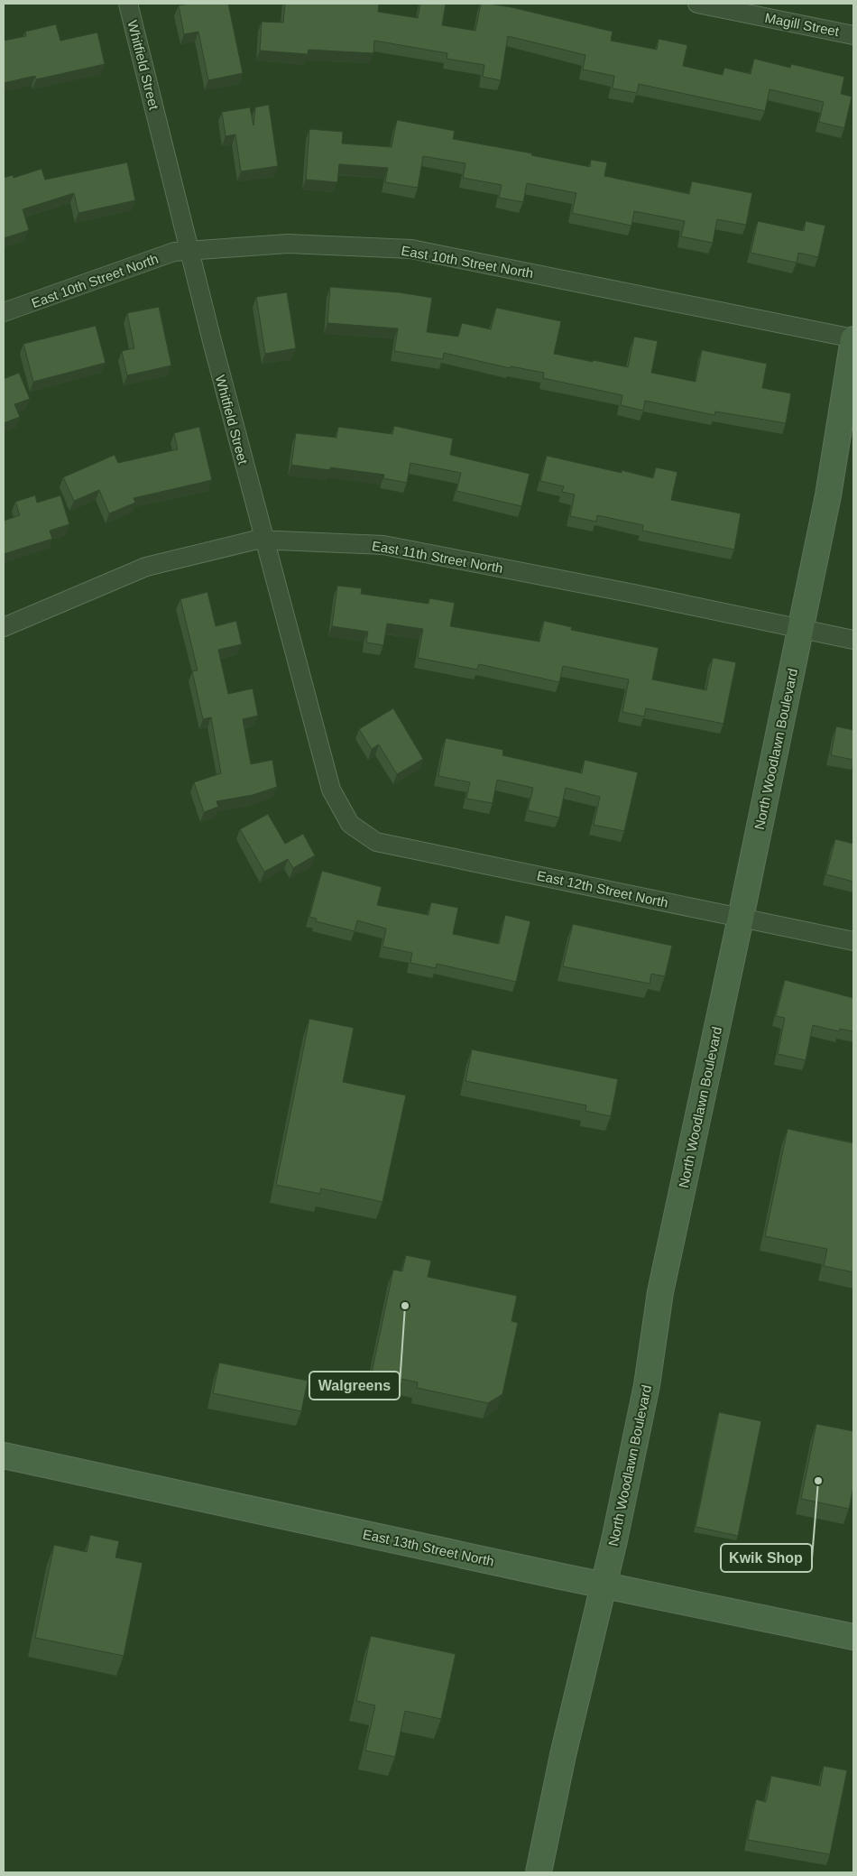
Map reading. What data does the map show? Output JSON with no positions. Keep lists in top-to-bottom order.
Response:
{
  "streets": {
    "main road": ["North Woodlawn Boulevard", "East 13th Street North"],
    "street": [
      "Magill Street",
      "Whitfield Street",
      "East 10th Street North",
      "East 11th Street North",
      "East 12th Street North"
    ]
  },
  "crossings": [
    ["Whitfield Street", "East 10th Street North"],
    ["Whitfield Street", "East 11th Street North"],
    ["Whitfield Street", "East 12th Street North"],
    ["East 10th Street North", "North Woodlawn Boulevard"],
    ["East 11th Street North", "North Woodlawn Boulevard"],
    ["North Woodlawn Boulevard", "East 12th Street North"],
    ["North Woodlawn Boulevard", "East 13th Street North"]
  ],
  "places": ["Walgreens", "Kwik Shop"]
}
